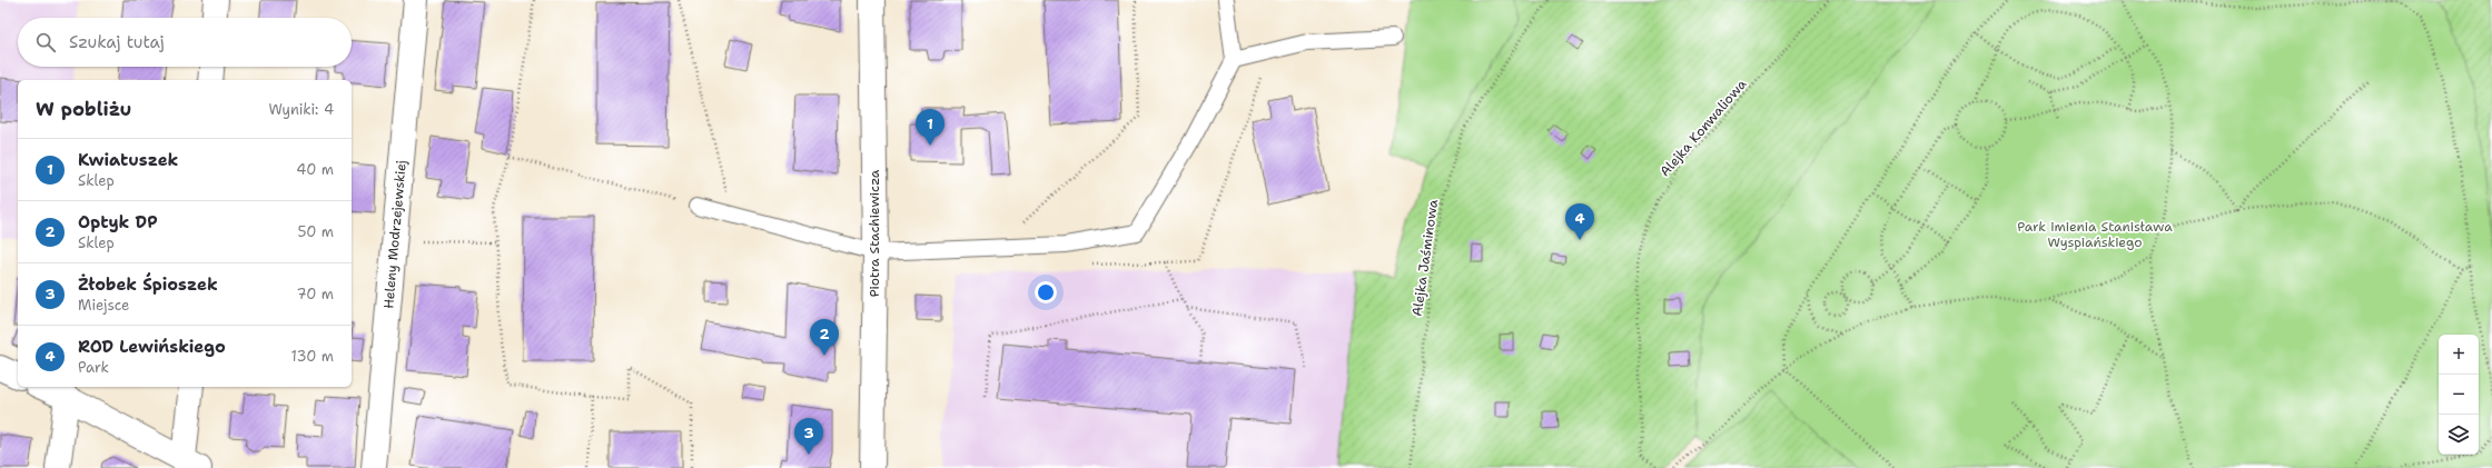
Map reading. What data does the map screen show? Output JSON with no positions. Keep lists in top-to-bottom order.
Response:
{
  "streets": {
    "street": ["Piotra Stachiewicza", "Heleny Modrzejewskiej"],
    "path": ["Alejka Konwaliowa", "Alejka Jaśminowa"]
  },
  "parks": ["Park imienia Stanisława Wyspiańskiego"],
  "page": {
    "search": "Szukaj tutaj",
    "heading": ["W pobliżu", "Wyniki: 4"],
    "pins": [
      "1",
      "4",
      "2",
      "3"
    ],
    "list": [
      {
        "mark": "1",
        "name": "Kwiatuszek",
        "note": "Sklep",
        "value": "40 m"
      },
      {
        "mark": "2",
        "name": "Optyk DP",
        "note": "Sklep",
        "value": "50 m"
      },
      {
        "mark": "3",
        "name": "Żłobek Śpioszek",
        "note": "Miejsce",
        "value": "70 m"
      },
      {
        "mark": "4",
        "name": "ROD Lewińskiego",
        "note": "Park",
        "value": "130 m"
      }
    ],
    "map_buttons": ["+", "−"]
  }
}
